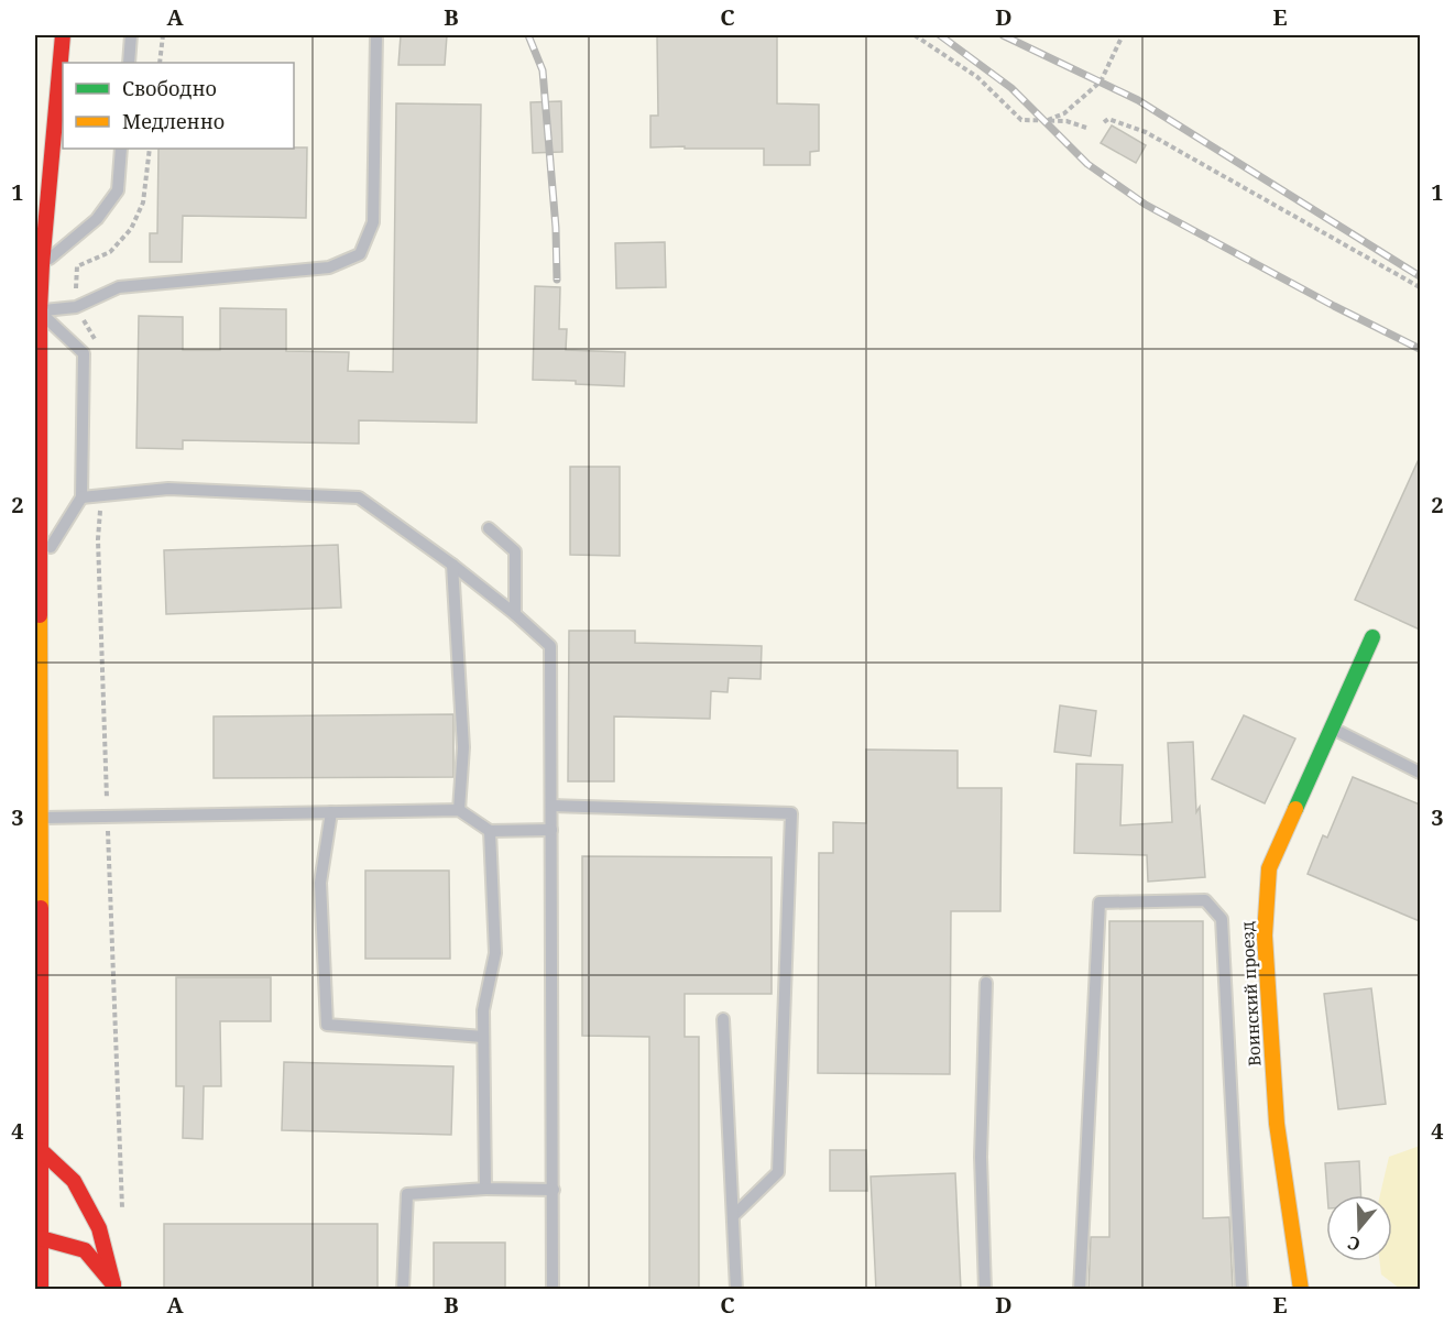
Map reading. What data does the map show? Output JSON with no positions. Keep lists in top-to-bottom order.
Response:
{
  "streets": {
    "main road": ["Воинский проезд"]
  },
  "legend": ["Свободно", "Медленно"],
  "north": "bottom",
  "grid": {
    "columns": [
      "A",
      "B",
      "C",
      "D",
      "E"
    ],
    "rows": [
      "1",
      "2",
      "3",
      "4"
    ]
  }
}
